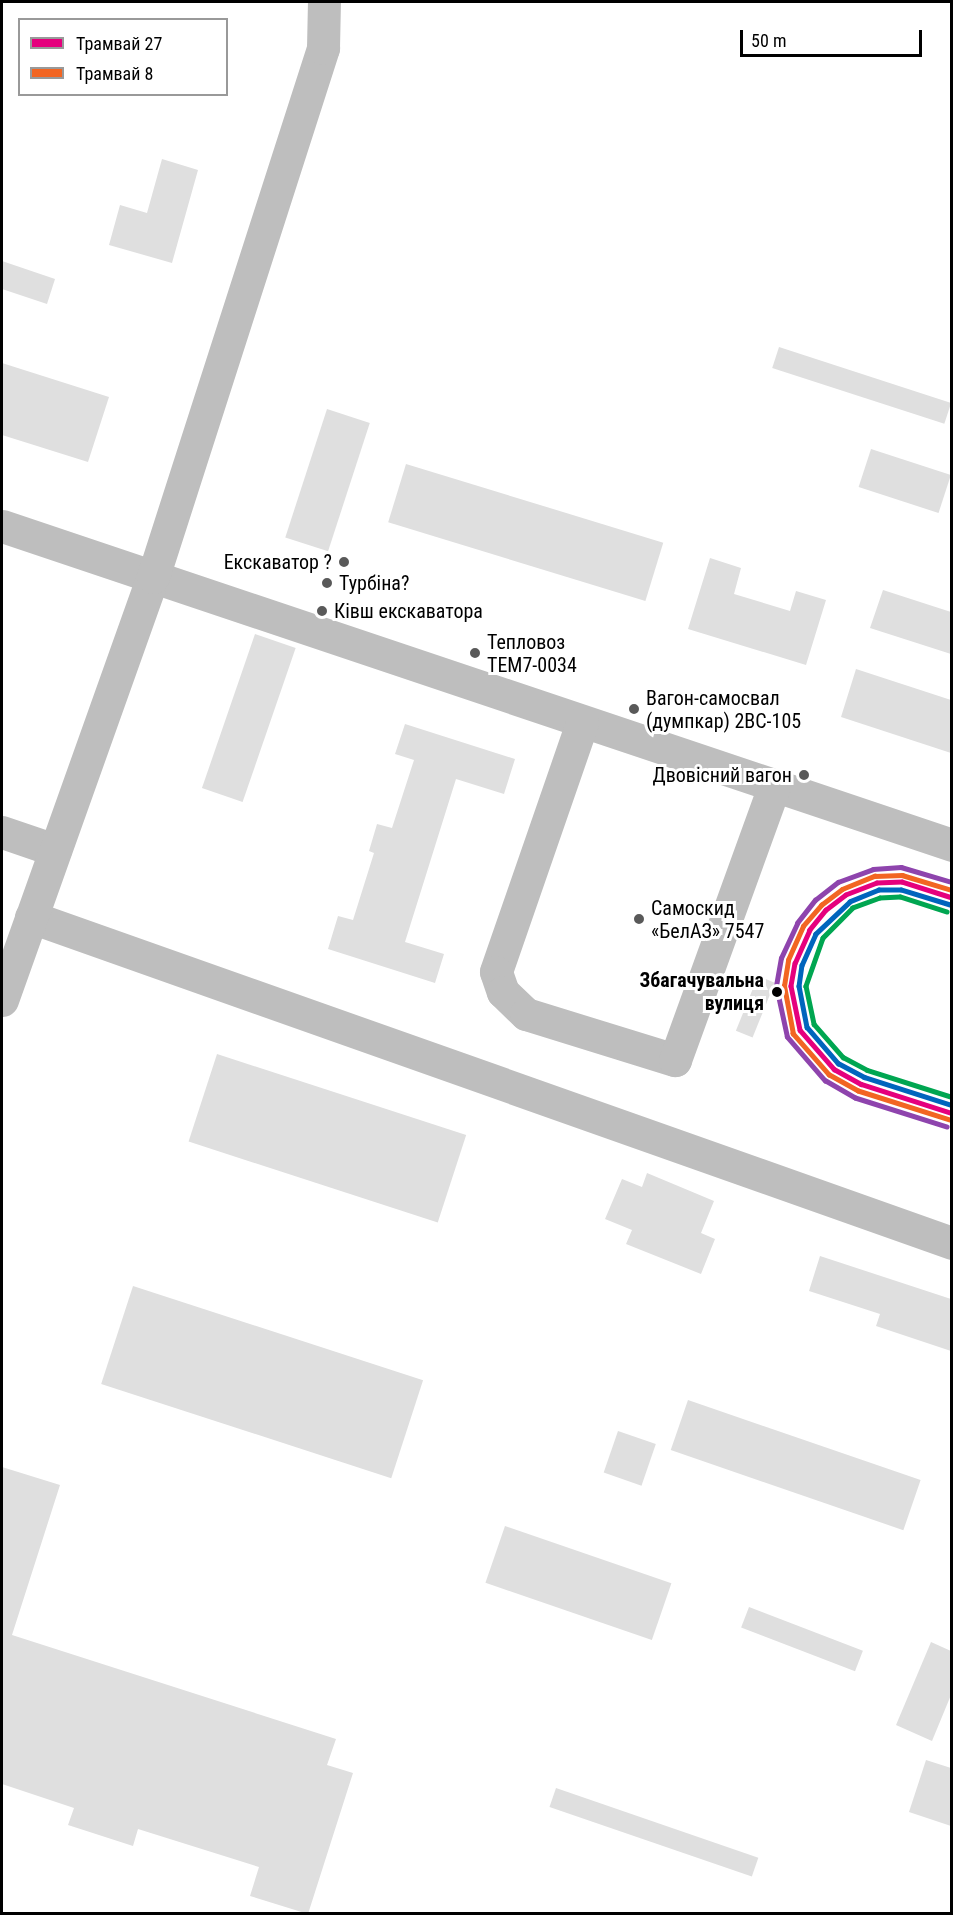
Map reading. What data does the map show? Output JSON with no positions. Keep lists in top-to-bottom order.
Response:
{
  "places": [
    "Екскаватор ?",
    "Турбіна?",
    "Ківш екскаватора",
    "Тепловоз ТЕМ7-0034",
    "Вагон-самосвал (думпкар) 2ВС-105",
    "Двовісний вагон",
    "Самоскид «БелАЗ» 7547",
    "Збагачувальна вулиця"
  ],
  "lines": ["tram line 8", "tram line 27"],
  "legend": ["Трамвай 27", "Трамвай 8"],
  "scale_bar": "50 m"
}
